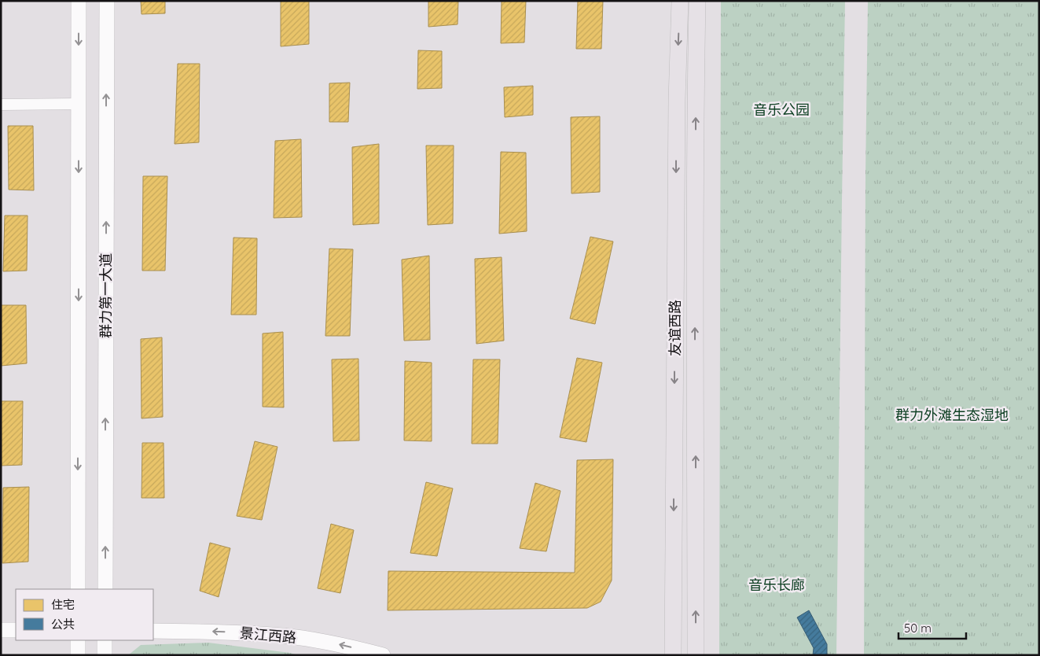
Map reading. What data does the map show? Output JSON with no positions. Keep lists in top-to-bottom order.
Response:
{
  "streets": {
    "main road": ["群力第一大道", "友谊西路", "景江西路"]
  },
  "one_way": ["景江西路"],
  "parks": ["音乐公园", "群力外滩生态湿地", "音乐长廊"],
  "legend": ["住宅", "公共"],
  "scale_bar": "50 m"
}
